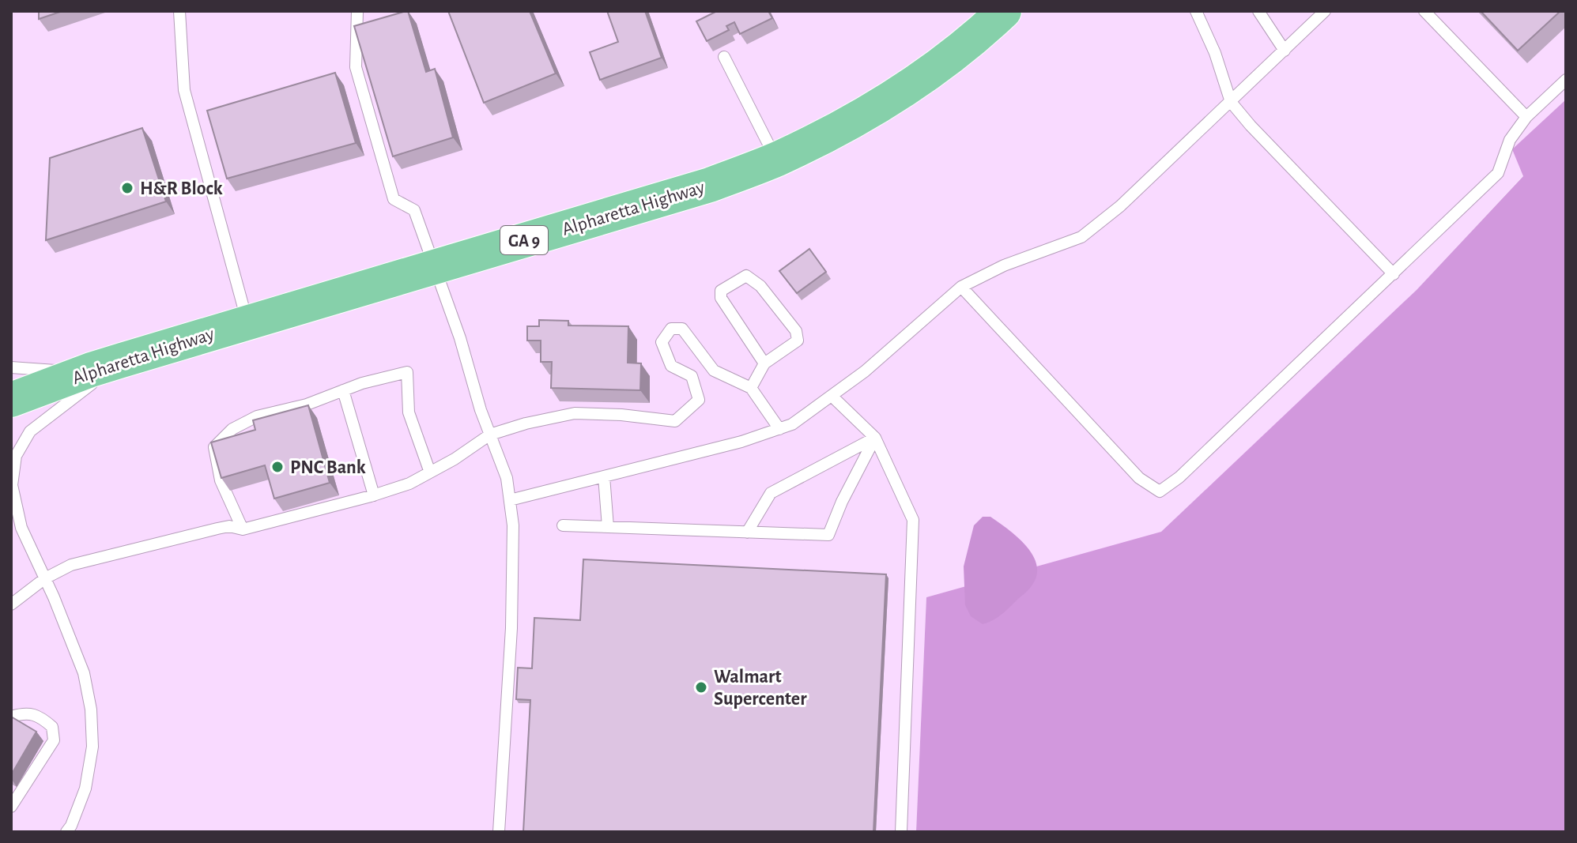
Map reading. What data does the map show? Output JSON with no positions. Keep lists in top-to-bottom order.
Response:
{
  "streets": {
    "main road": ["Alpharetta Highway", "GA 9"]
  },
  "places": ["H&R Block", "PNC Bank", "Walmart Supercenter"]
}
